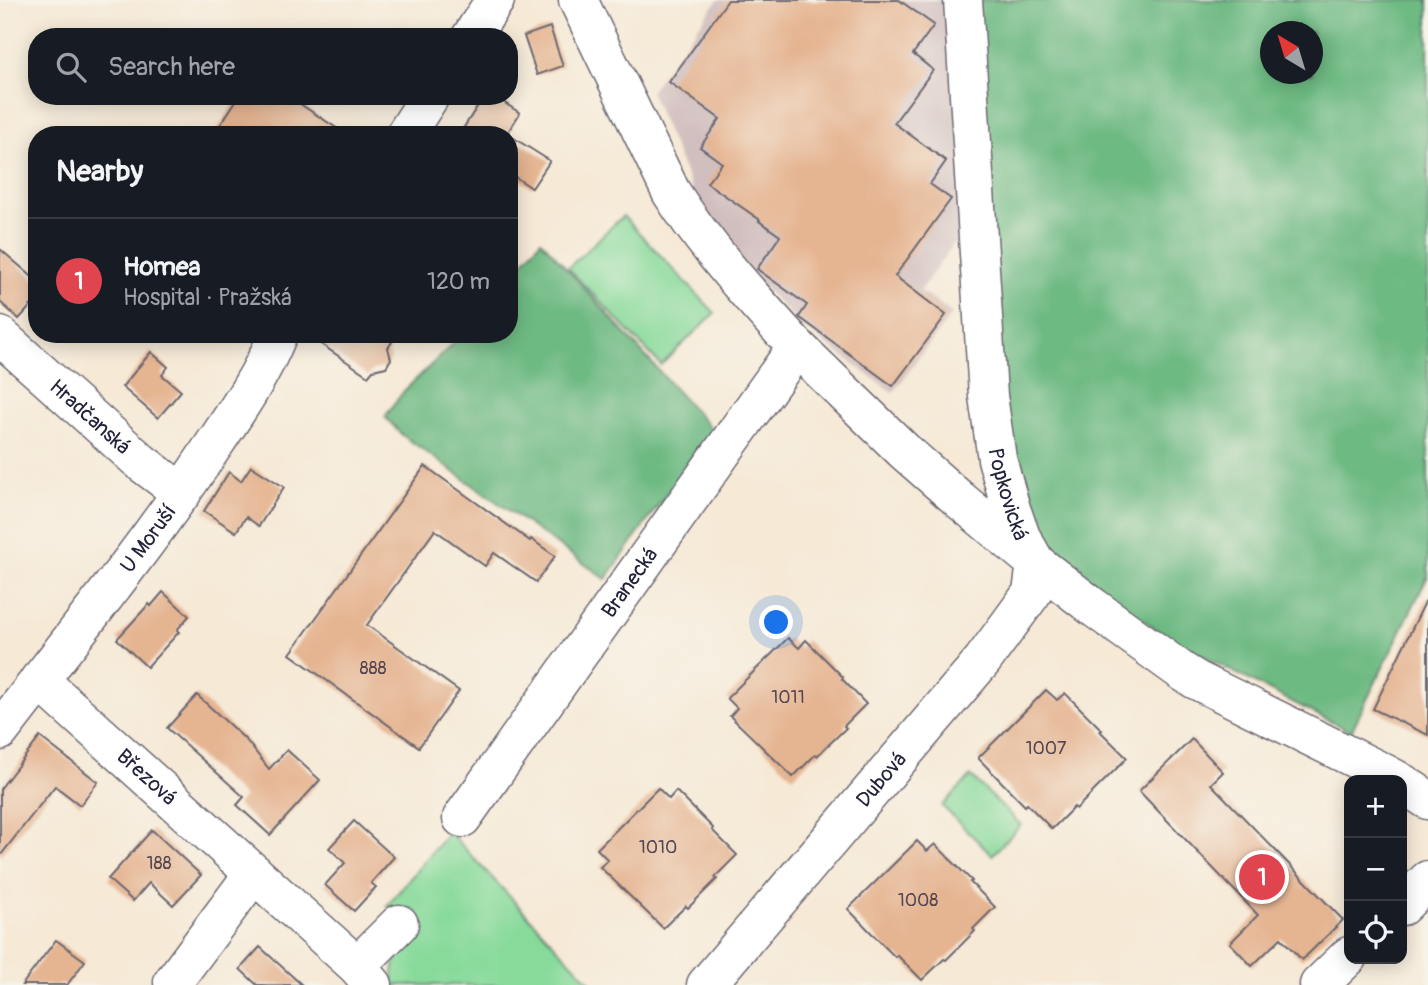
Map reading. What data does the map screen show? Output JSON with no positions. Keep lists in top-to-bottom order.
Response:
{
  "streets": {
    "street": [
      "Hradčanská",
      "Popkovická",
      "U Moruší",
      "Branecká",
      "Březová",
      "Dubová"
    ]
  },
  "crossings": [
    ["Hradčanská", "U Moruší"],
    ["Popkovická", "Dubová"],
    ["U Moruší", "Březová"]
  ],
  "house_numbers": [
    "888",
    "1011",
    "1007",
    "1010",
    "188",
    "1008"
  ],
  "north": "top left",
  "page": {
    "search": "Search here",
    "heading": "Nearby",
    "list": [
      {
        "mark": "1",
        "name": "Homea",
        "note": "Hospital · Pražská",
        "value": "120 m"
      }
    ],
    "map_buttons": ["+", "−"],
    "pins": "1"
  }
}
